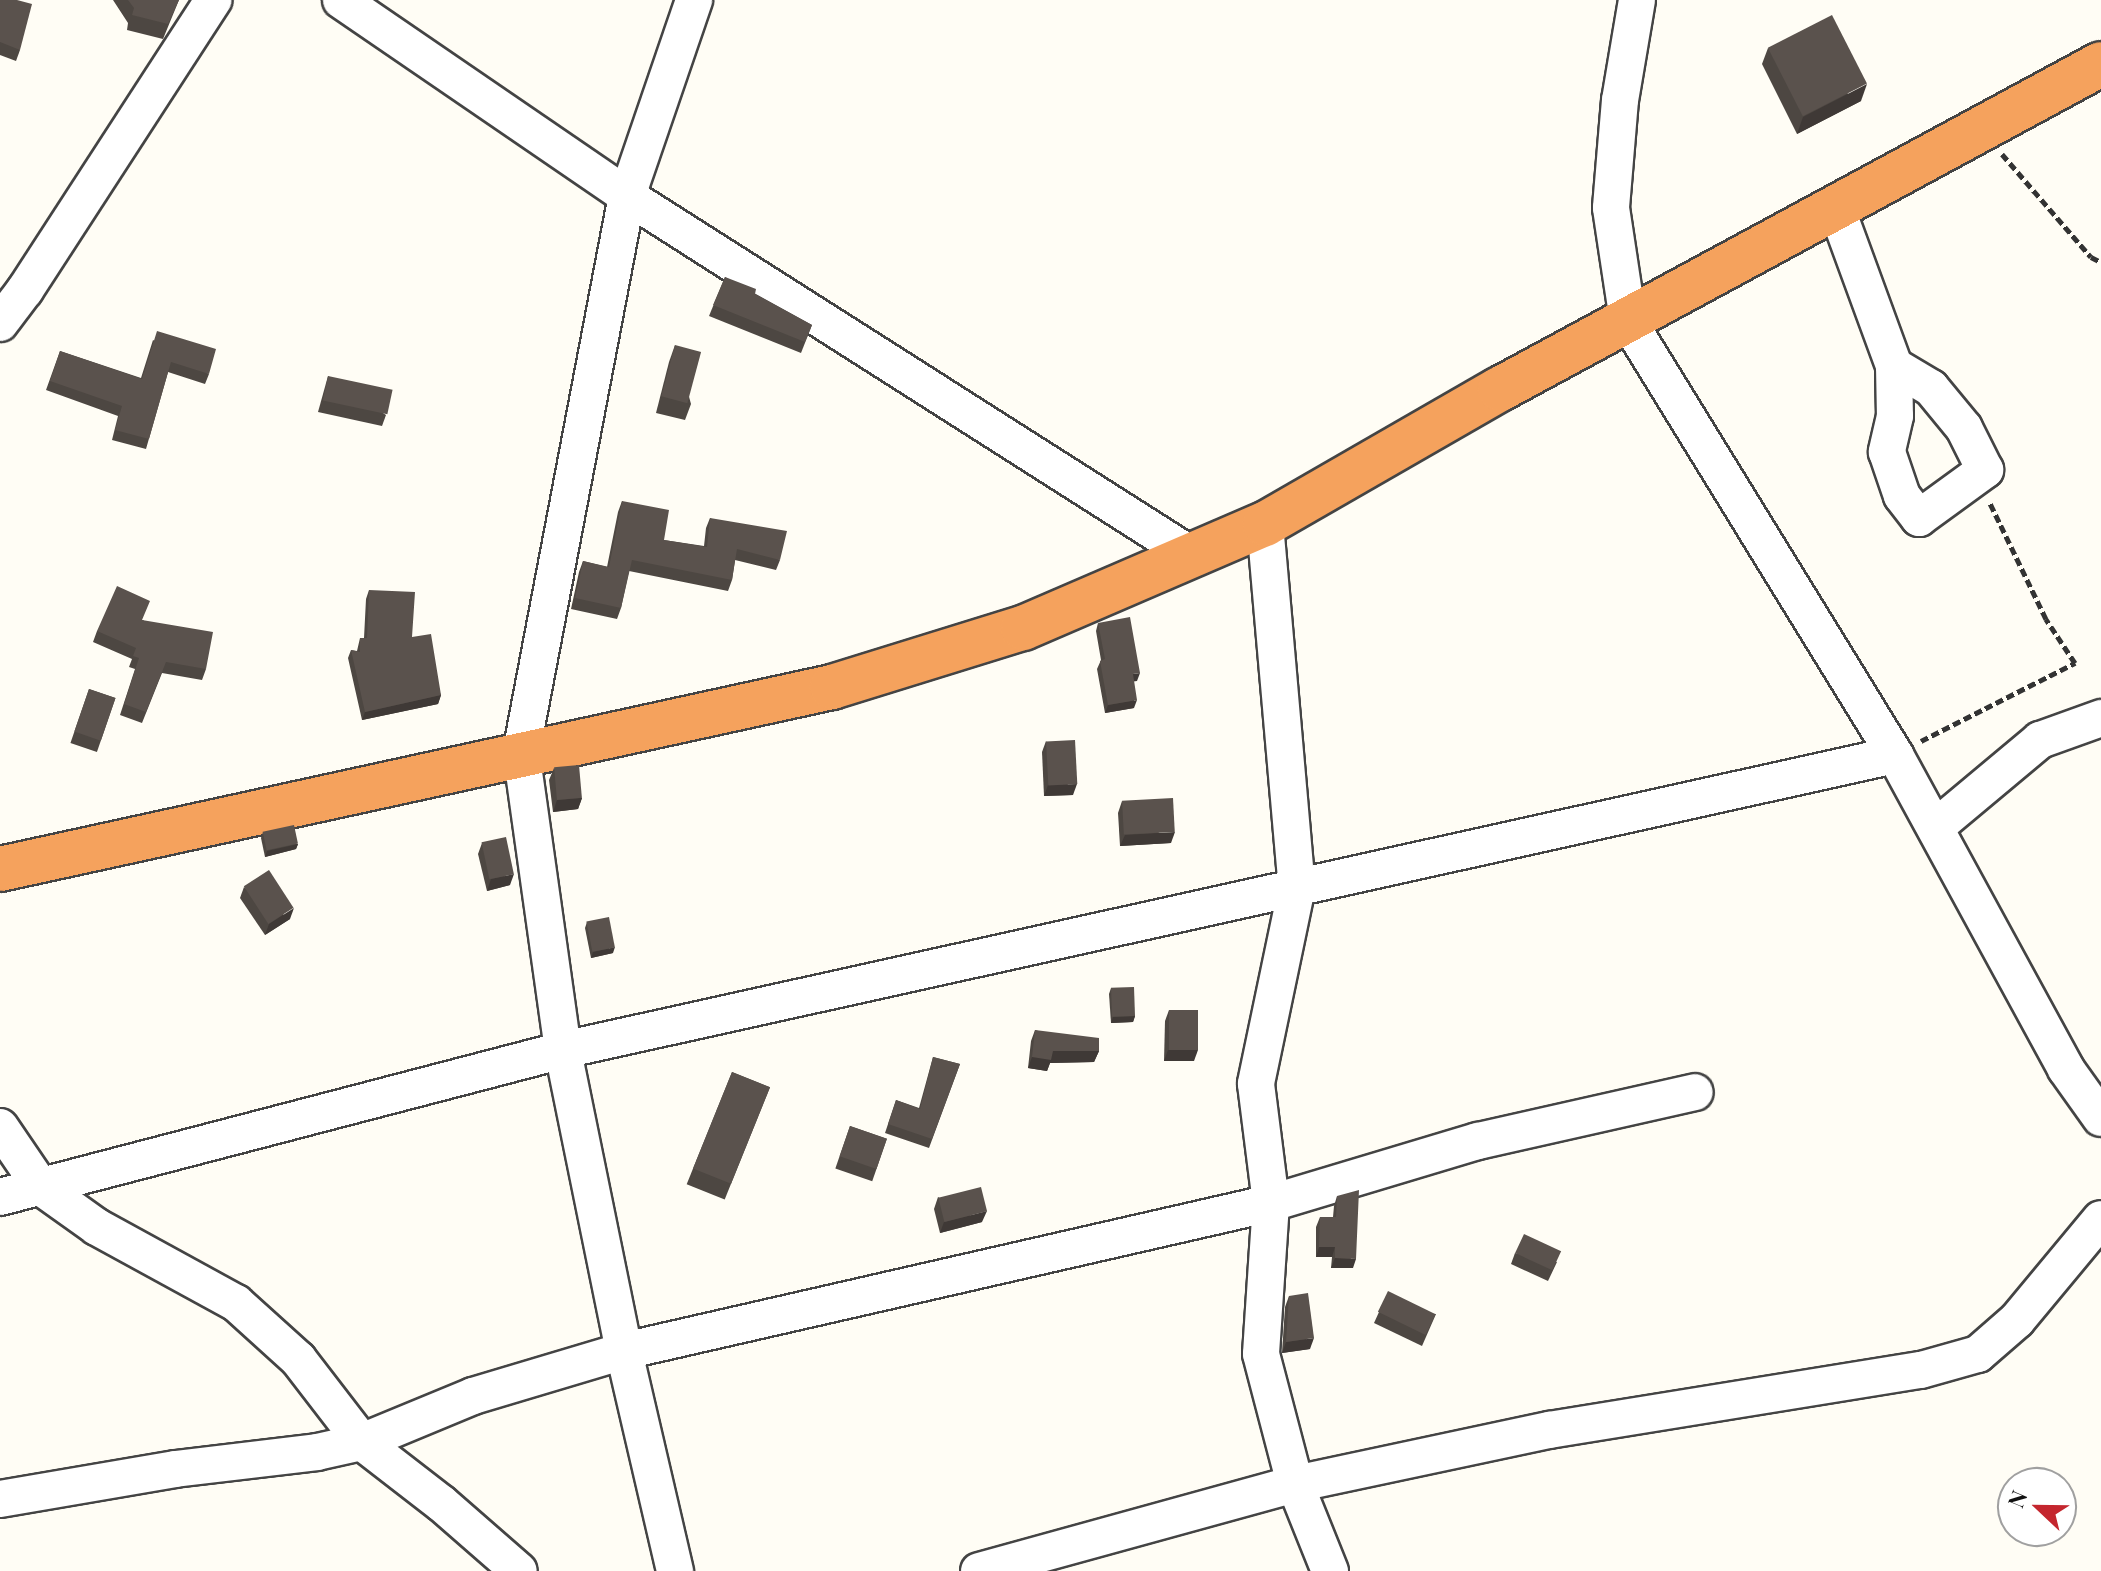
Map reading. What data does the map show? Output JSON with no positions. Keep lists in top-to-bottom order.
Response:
{
  "north": "left"
}
